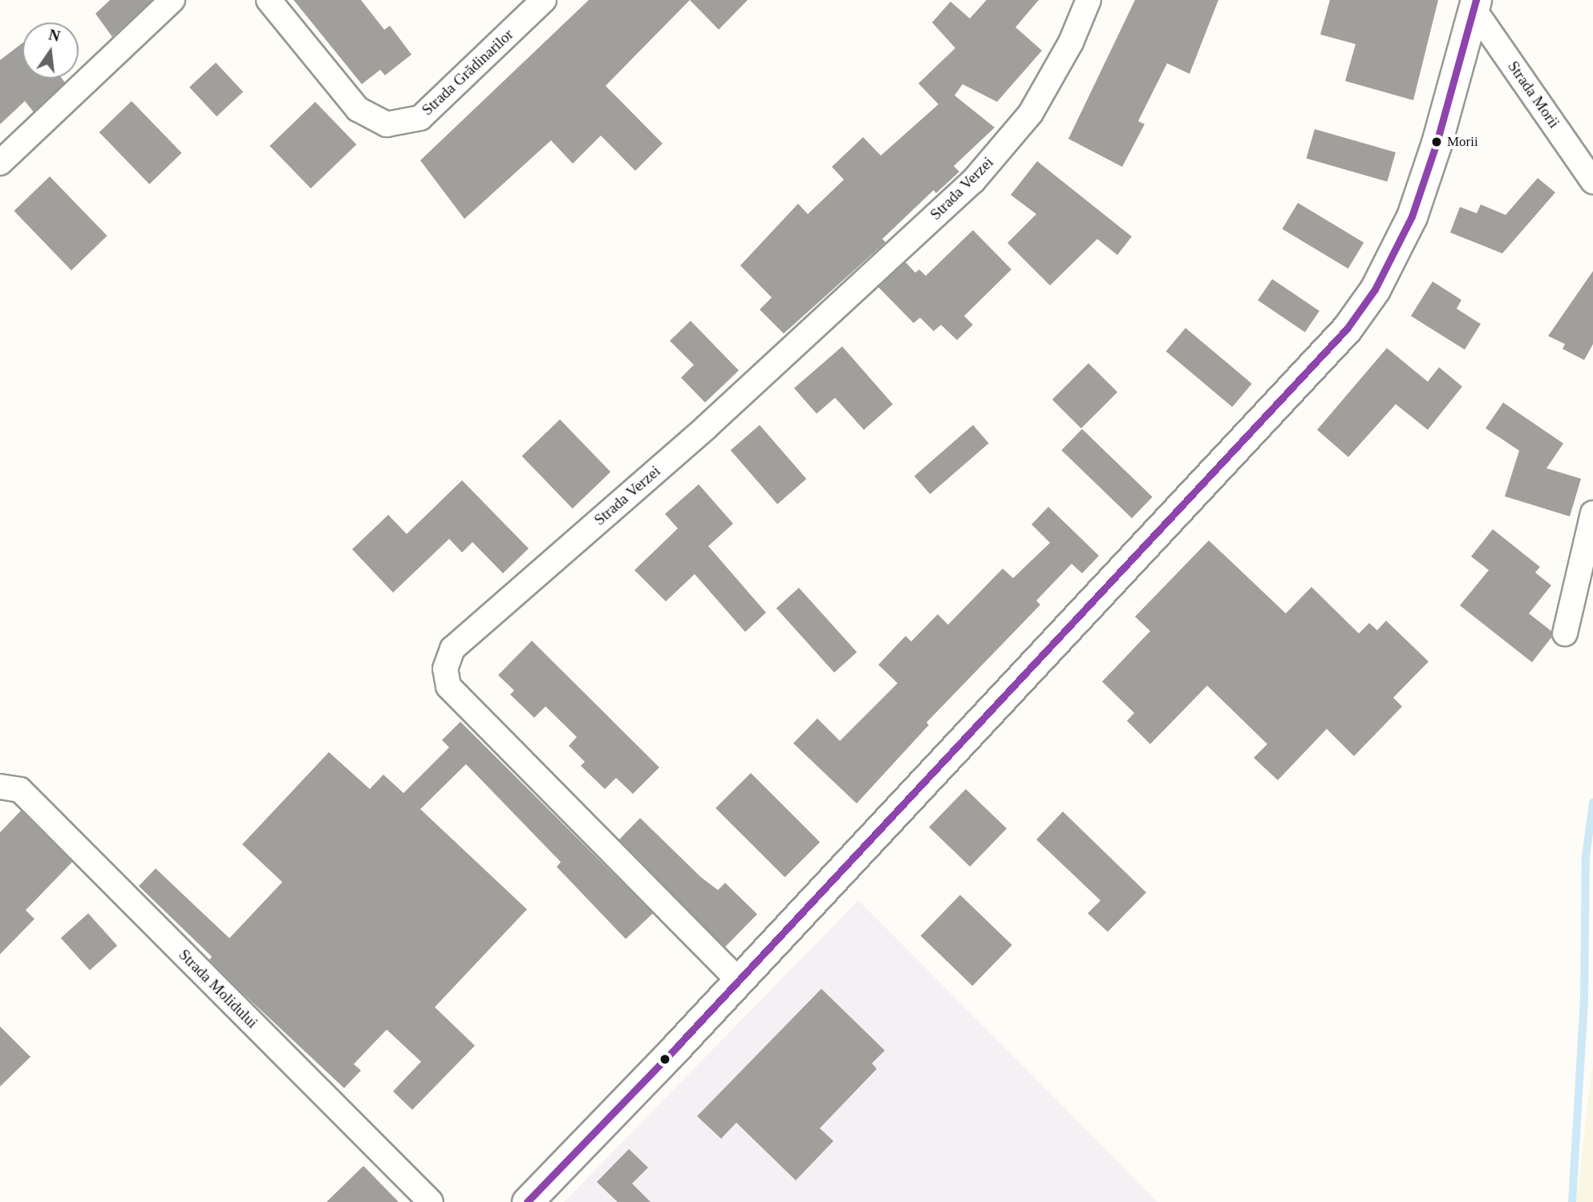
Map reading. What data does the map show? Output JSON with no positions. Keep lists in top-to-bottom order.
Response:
{
  "streets": {
    "street": [
      "Strada Grădinarilor",
      "Strada Morii",
      "Strada Verzei",
      "Strada Molidului"
    ]
  },
  "places": ["Morii"],
  "north": "top"
}
